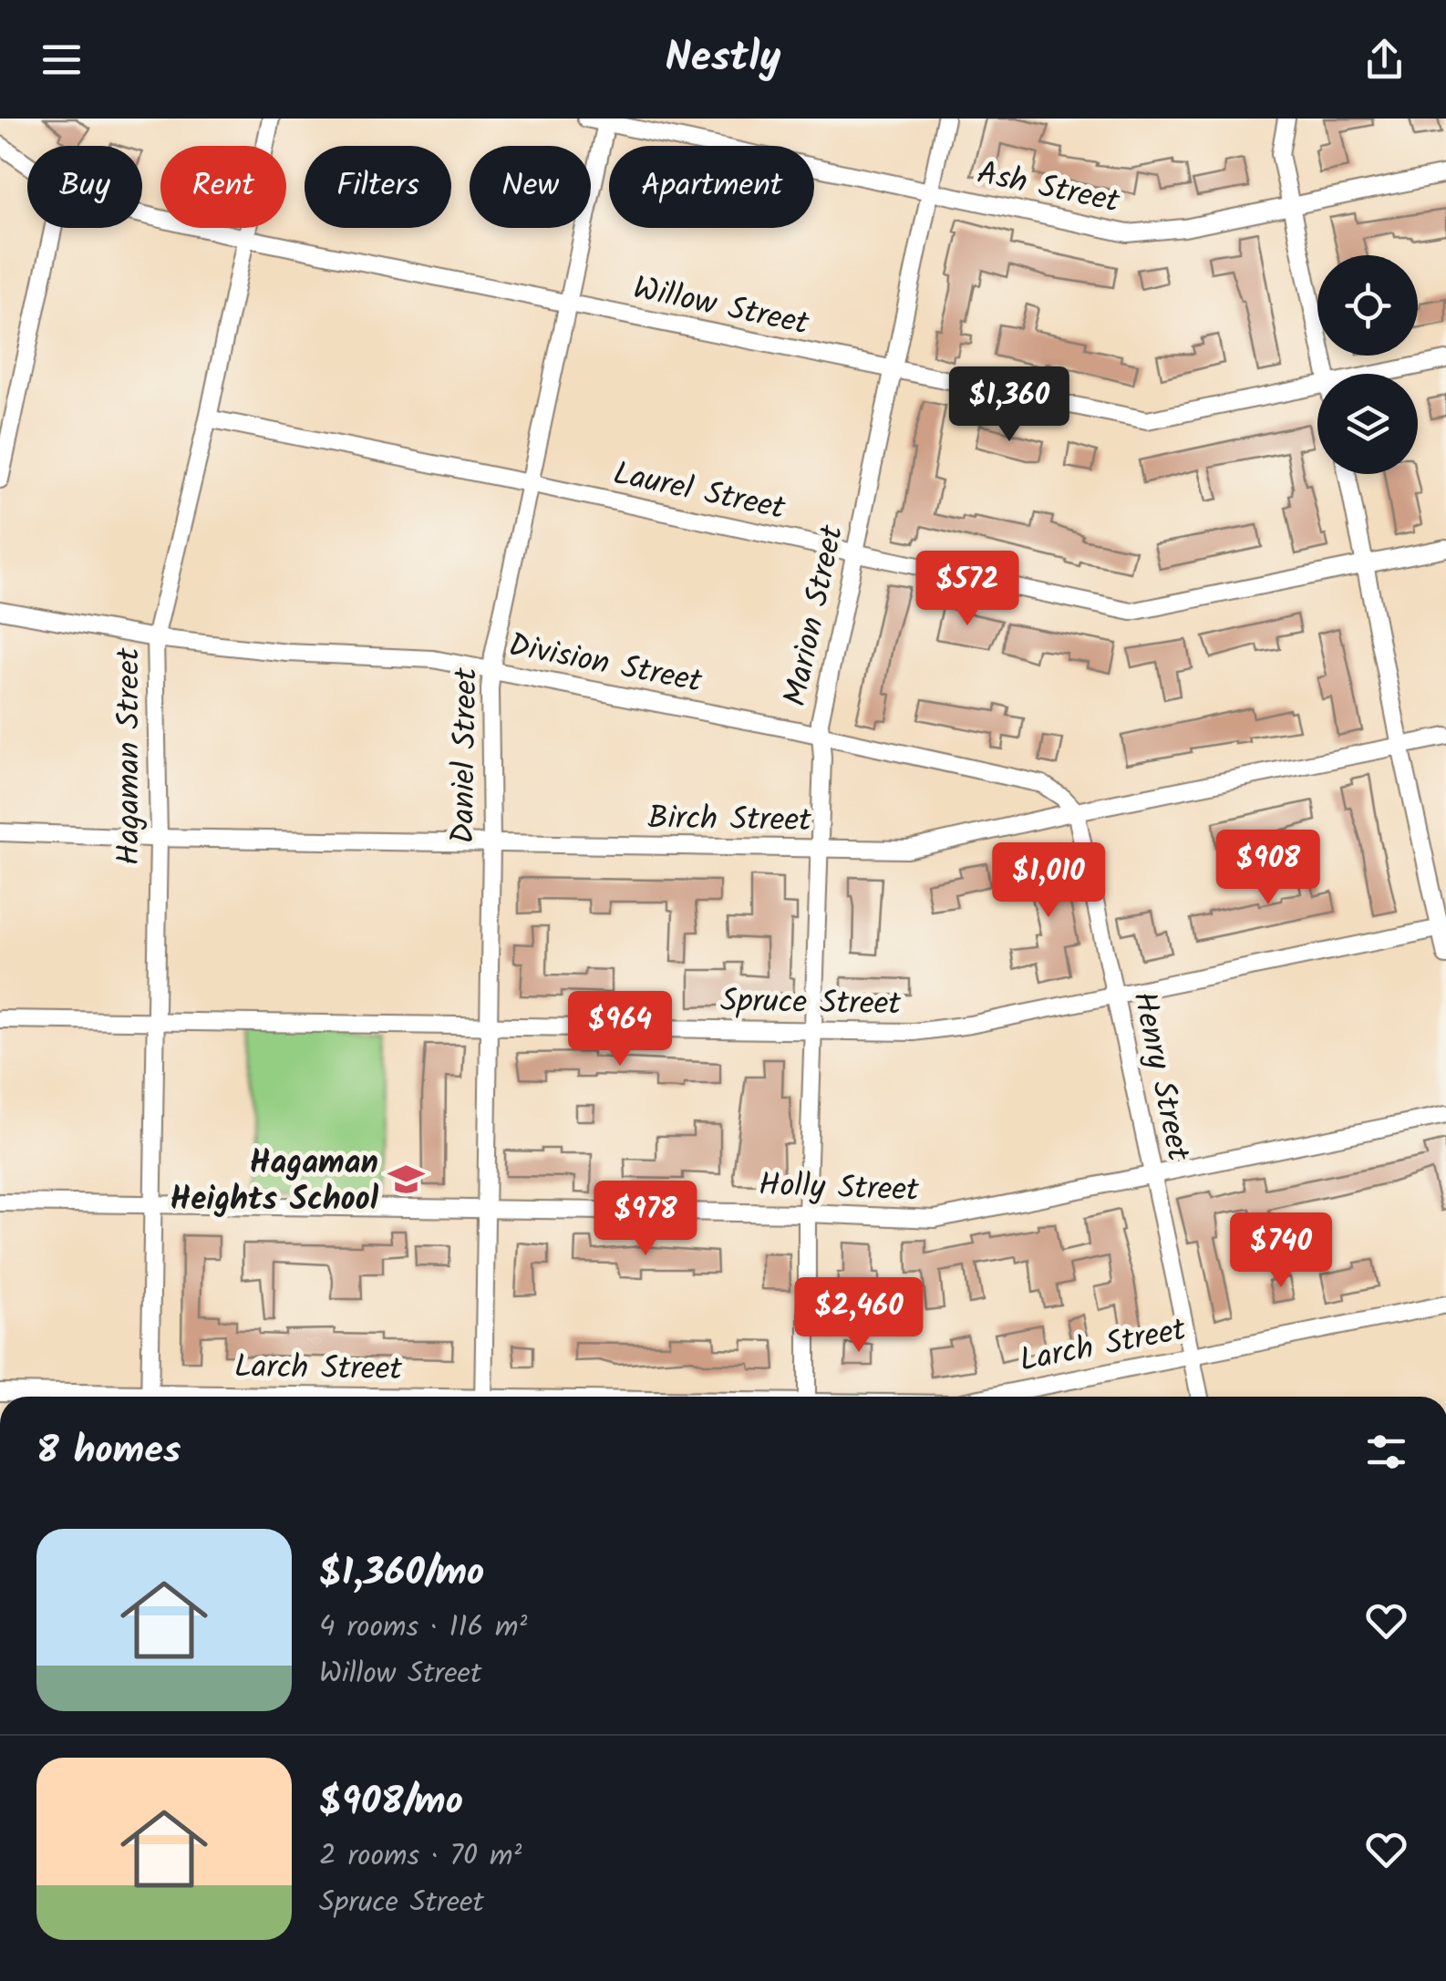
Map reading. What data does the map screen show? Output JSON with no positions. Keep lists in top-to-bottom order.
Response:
{
  "streets": {
    "street": [
      "Ash Street",
      "Willow Street",
      "Laurel Street",
      "Marion Street",
      "Division Street",
      "Daniel Street",
      "Hagaman Street",
      "Birch Street",
      "Spruce Street",
      "Henry Street",
      "Holly Street",
      "Larch Street"
    ]
  },
  "crossings": [
    ["Ash Street", "Marion Street"],
    ["Ash Street", "Daniel Street"],
    ["Willow Street", "Marion Street"],
    ["Willow Street", "Daniel Street"],
    ["Willow Street", "Hagaman Street"],
    ["Laurel Street", "Marion Street"],
    ["Laurel Street", "Daniel Street"],
    ["Laurel Street", "Hagaman Street"],
    ["Marion Street", "Division Street"],
    ["Marion Street", "Birch Street"],
    ["Marion Street", "Spruce Street"],
    ["Marion Street", "Holly Street"],
    ["Division Street", "Daniel Street"],
    ["Division Street", "Hagaman Street"],
    ["Division Street", "Birch Street"],
    ["Division Street", "Henry Street"],
    ["Daniel Street", "Birch Street"],
    ["Daniel Street", "Spruce Street"],
    ["Daniel Street", "Holly Street"],
    ["Hagaman Street", "Birch Street"],
    ["Hagaman Street", "Spruce Street"],
    ["Hagaman Street", "Holly Street"],
    ["Birch Street", "Henry Street"],
    ["Spruce Street", "Henry Street"],
    ["Henry Street", "Holly Street"],
    ["Henry Street", "Larch Street"]
  ],
  "places": {
    "school or university": ["Hagaman Heights School"]
  },
  "page": {
    "header": "Nestly",
    "chip": [
      "Buy",
      "Rent",
      "Filters",
      "New",
      "Apartment"
    ],
    "price": [
      "$1,360",
      "$572",
      "$908",
      "$1,010",
      "$964",
      "$978",
      "$740",
      "$2,460"
    ],
    "heading": "8 homes",
    "list": [
      {
        "name": "$1,360/mo",
        "note": "4 rooms · 116 m² · Willow Street"
      },
      {
        "name": "$908/mo",
        "note": "2 rooms · 70 m² · Spruce Street"
      }
    ]
  }
}
